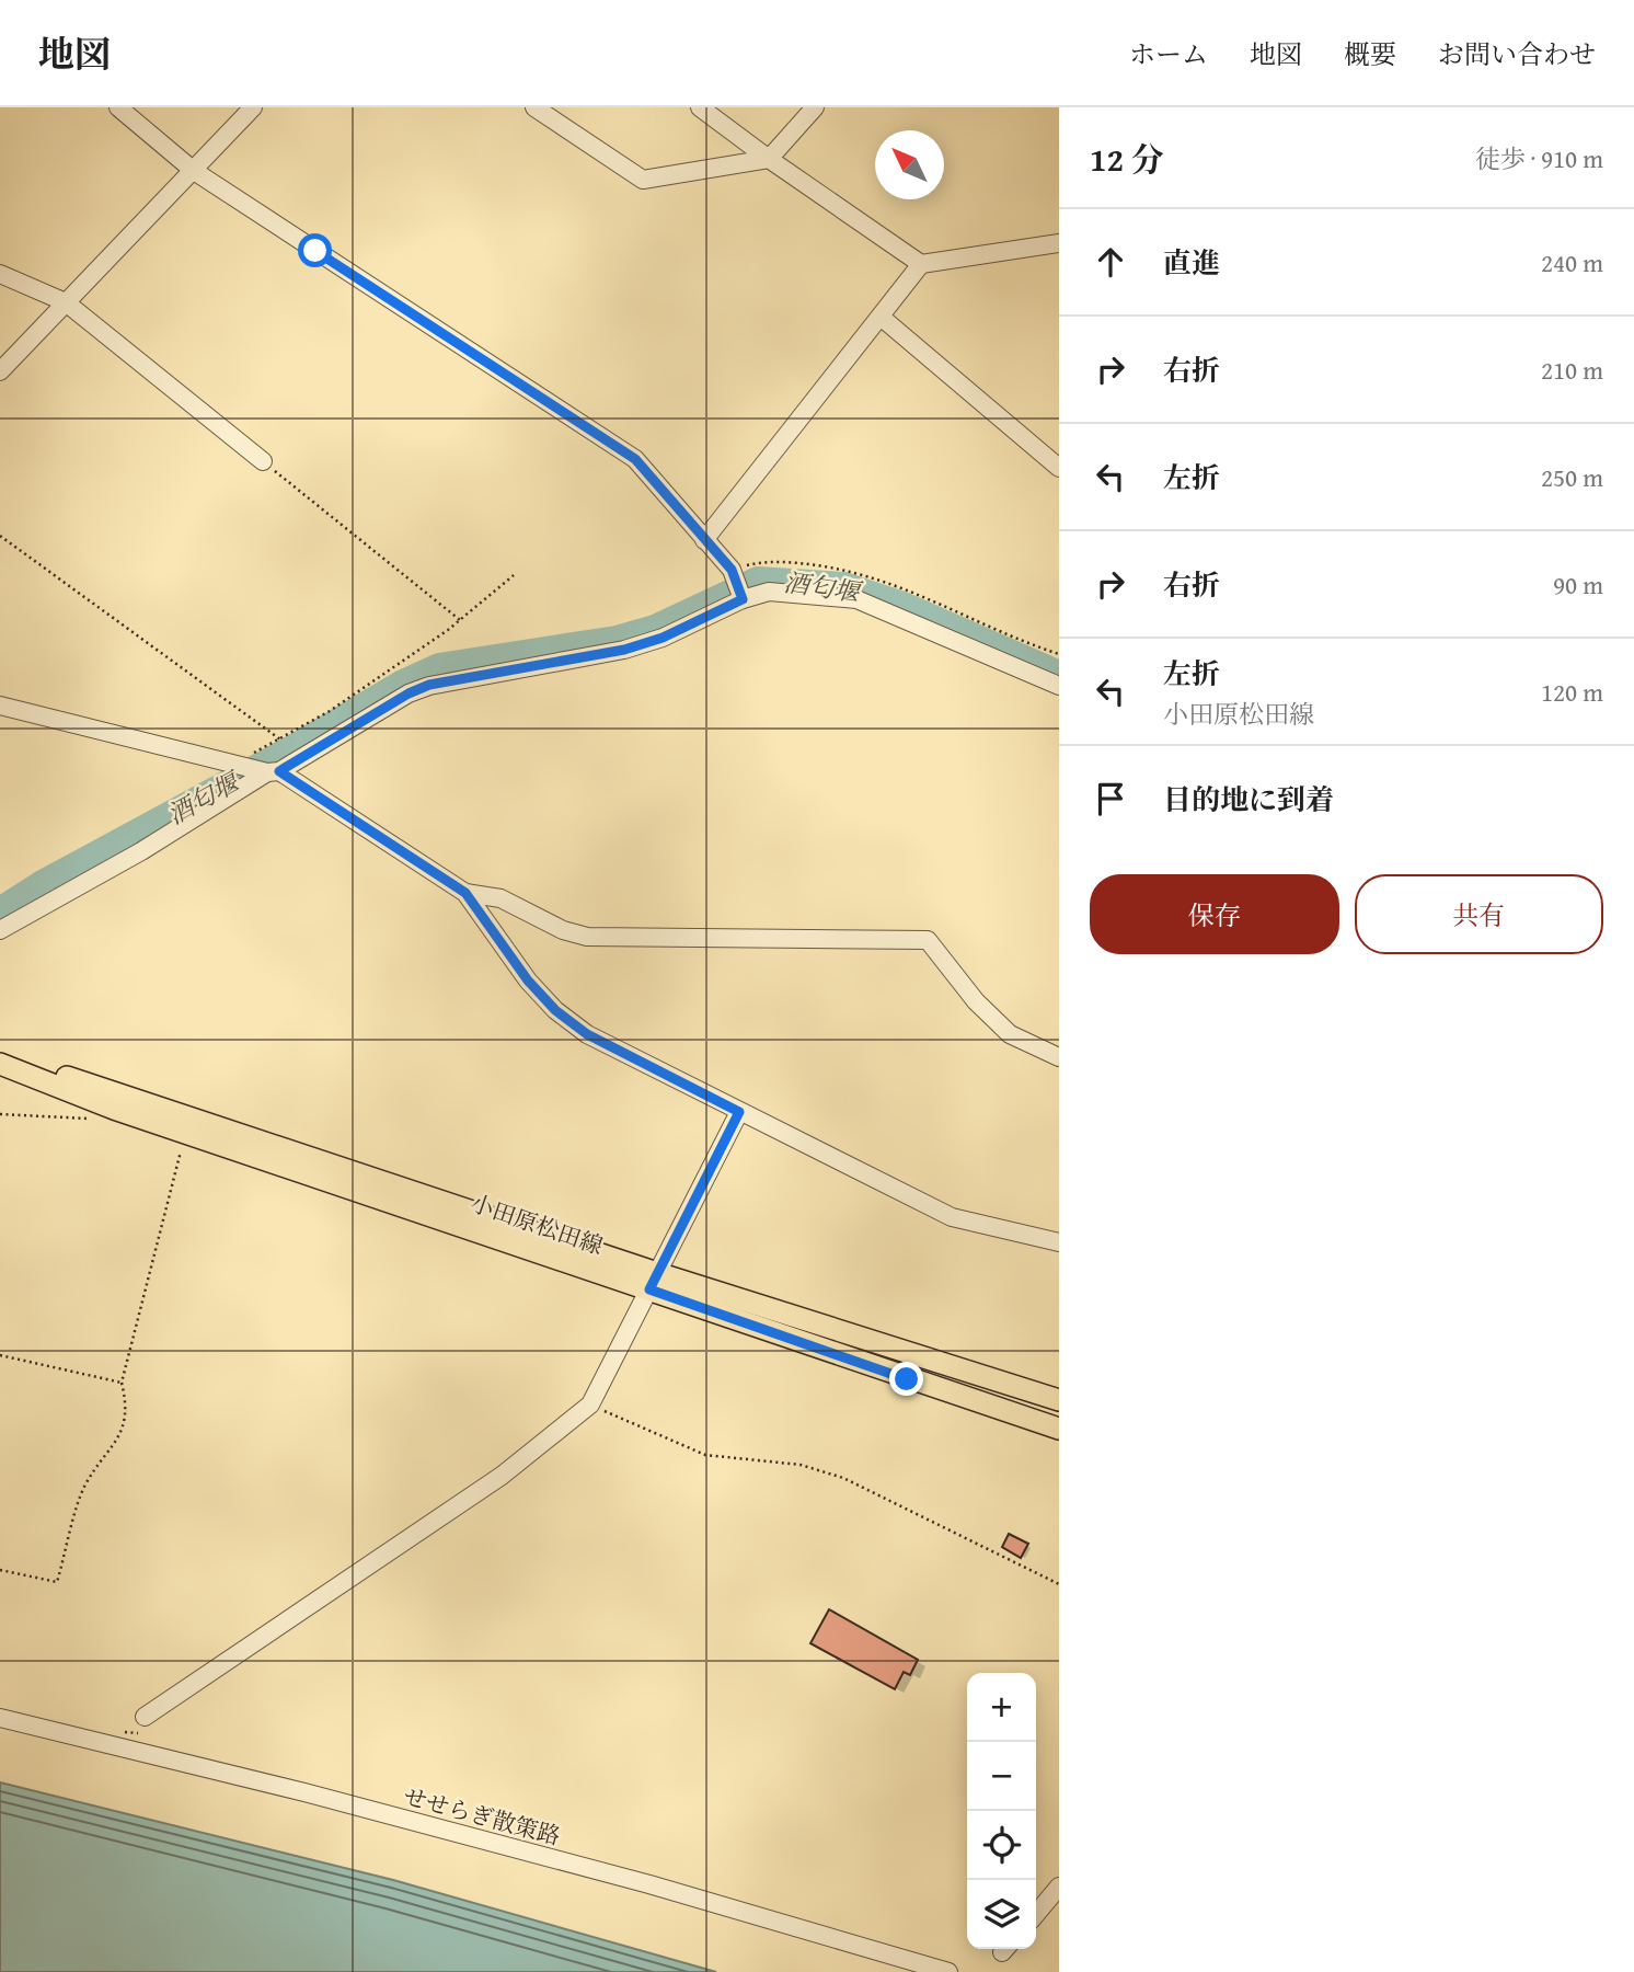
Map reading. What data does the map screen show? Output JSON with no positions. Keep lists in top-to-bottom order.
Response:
{
  "streets": {
    "main road": ["小田原松田線"],
    "street": ["せせらぎ散策路"]
  },
  "water": ["酒匂堰"],
  "north": "top left",
  "page": {
    "header": "地図",
    "nav": [
      "ホーム",
      "地図",
      "概要",
      "お問い合わせ"
    ],
    "heading": ["12 分", "徒歩 · 910 m"],
    "list": [
      ["直進", "240 m"],
      ["右折", "210 m"],
      ["左折", "250 m"],
      ["右折", "90 m"],
      ["左折", "小田原松田線", "120 m"],
      "目的地に到着"
    ],
    "buttons": ["保存", "共有"],
    "map_buttons": ["+", "−"]
  }
}
